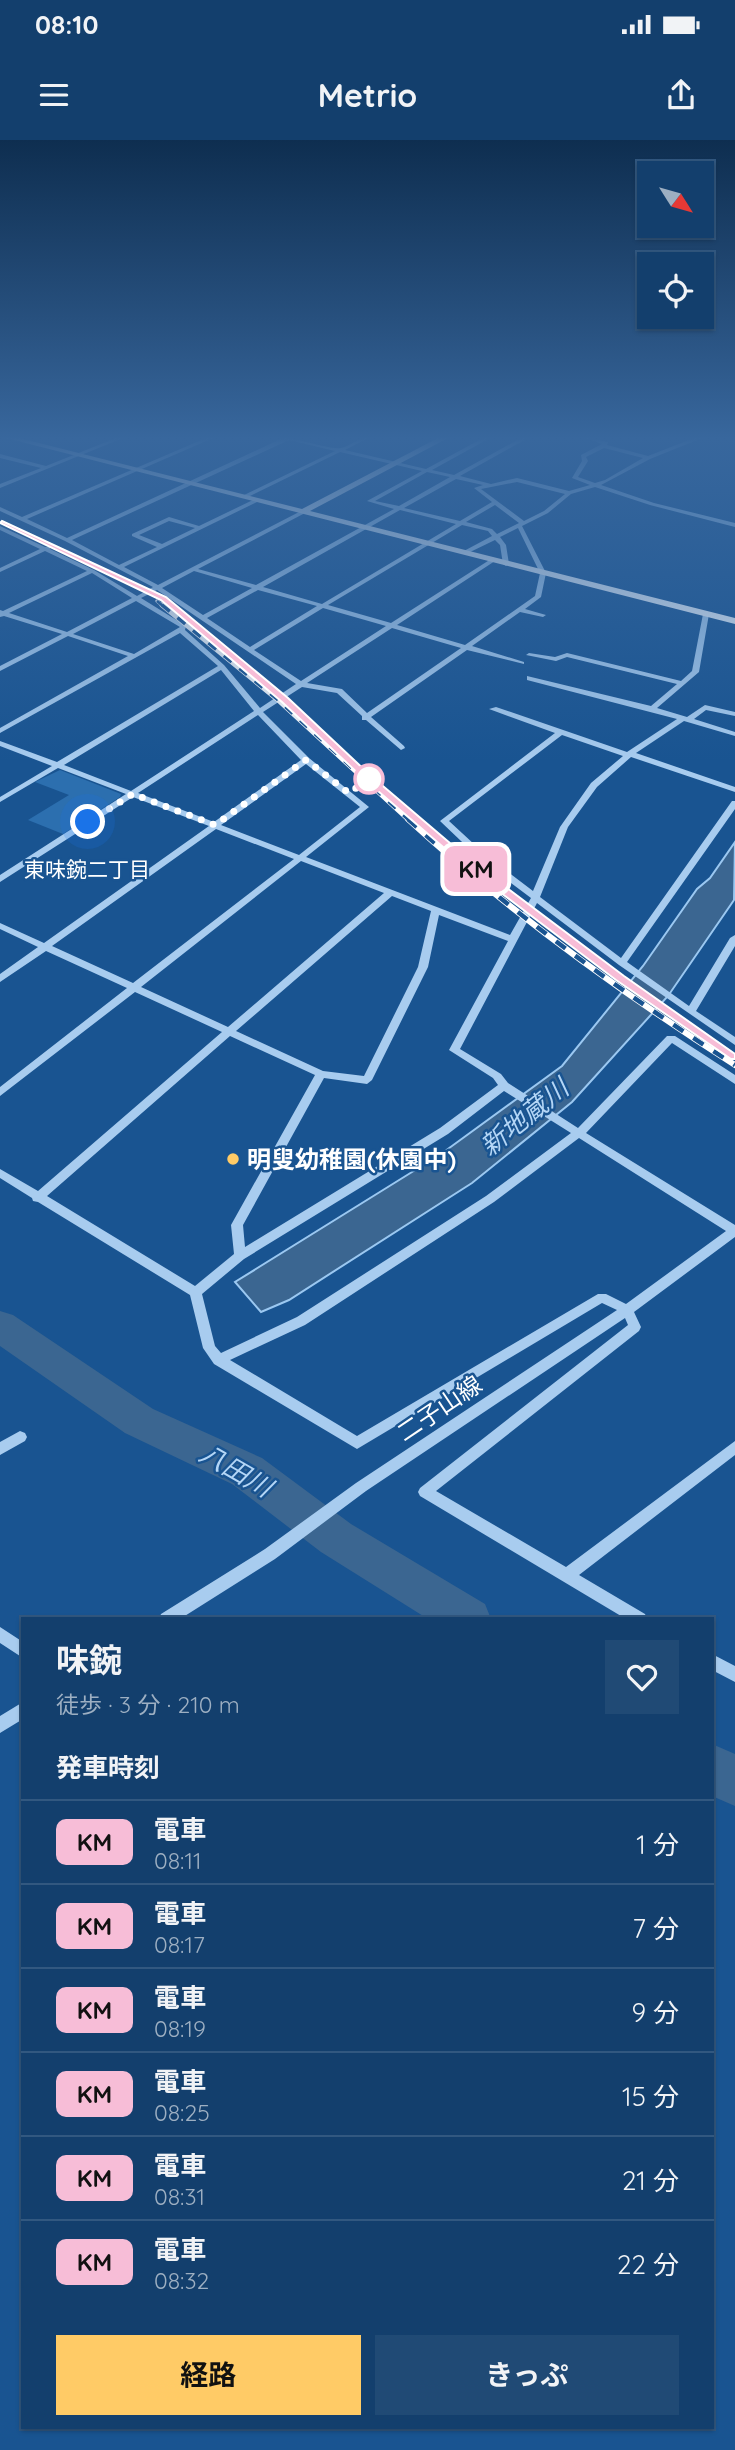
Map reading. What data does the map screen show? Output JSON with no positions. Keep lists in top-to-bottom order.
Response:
{
  "streets": {
    "street": ["二子山線"]
  },
  "districts": ["東味鋺二丁目"],
  "water": ["新地蔵川", "八田川"],
  "places": ["明叟幼稚園(休園中)"],
  "north": "bottom right",
  "page": {
    "status": "08:10",
    "header": "Metrio",
    "on_map": "KM",
    "heading": [
      ["味鋺", "徒歩 · 3 分 · 210 m"],
      "発車時刻"
    ],
    "list": [
      {
        "mark": "KM",
        "name": "電車",
        "note": "08:11",
        "value": "1 分"
      },
      {
        "mark": "KM",
        "name": "電車",
        "note": "08:17",
        "value": "7 分"
      },
      {
        "mark": "KM",
        "name": "電車",
        "note": "08:19",
        "value": "9 分"
      },
      {
        "mark": "KM",
        "name": "電車",
        "note": "08:25",
        "value": "15 分"
      },
      {
        "mark": "KM",
        "name": "電車",
        "note": "08:31",
        "value": "21 分"
      },
      {
        "mark": "KM",
        "name": "電車",
        "note": "08:32",
        "value": "22 分"
      }
    ],
    "buttons": ["経路", "きっぷ"]
  }
}
